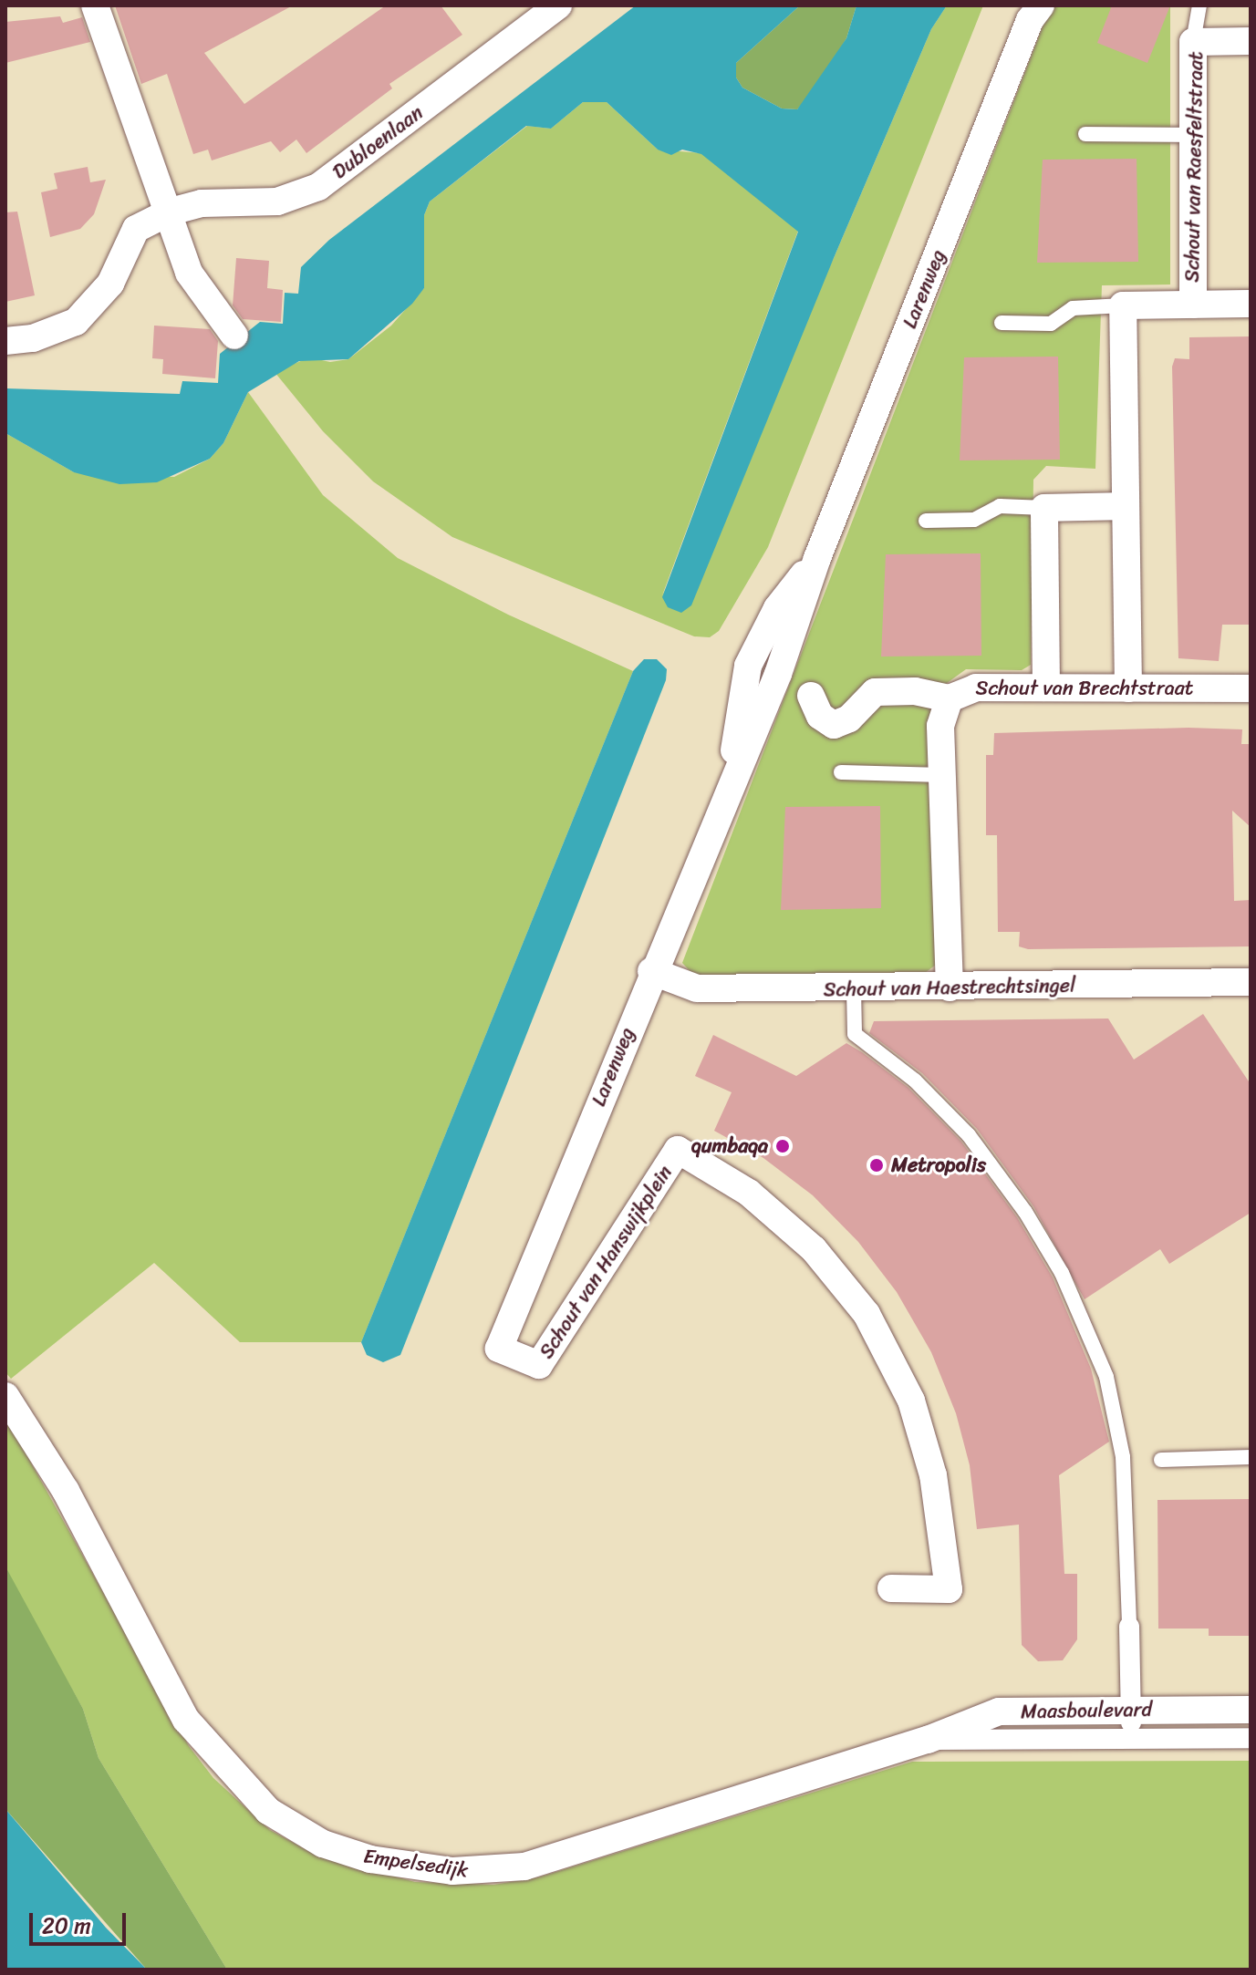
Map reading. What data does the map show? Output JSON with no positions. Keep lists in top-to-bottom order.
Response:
{
  "streets": {
    "street": [
      "Dubloenlaan",
      "Schout van Raesfeltstraat",
      "Larenweg",
      "Schout van Brechtstraat",
      "Schout van Haestrechtsingel",
      "Schout van Hanswijkplein",
      "Maasboulevard",
      "Empelsedijk"
    ]
  },
  "crossings": [
    ["Larenweg", "Schout van Haestrechtsingel"],
    ["Larenweg", "Schout van Hanswijkplein"],
    ["Schout van Brechtstraat", "Schout van Haestrechtsingel"],
    ["Maasboulevard", "Empelsedijk"]
  ],
  "places": ["qumbaqa", "Metropolis"],
  "scale_bar": "20 m"
}
